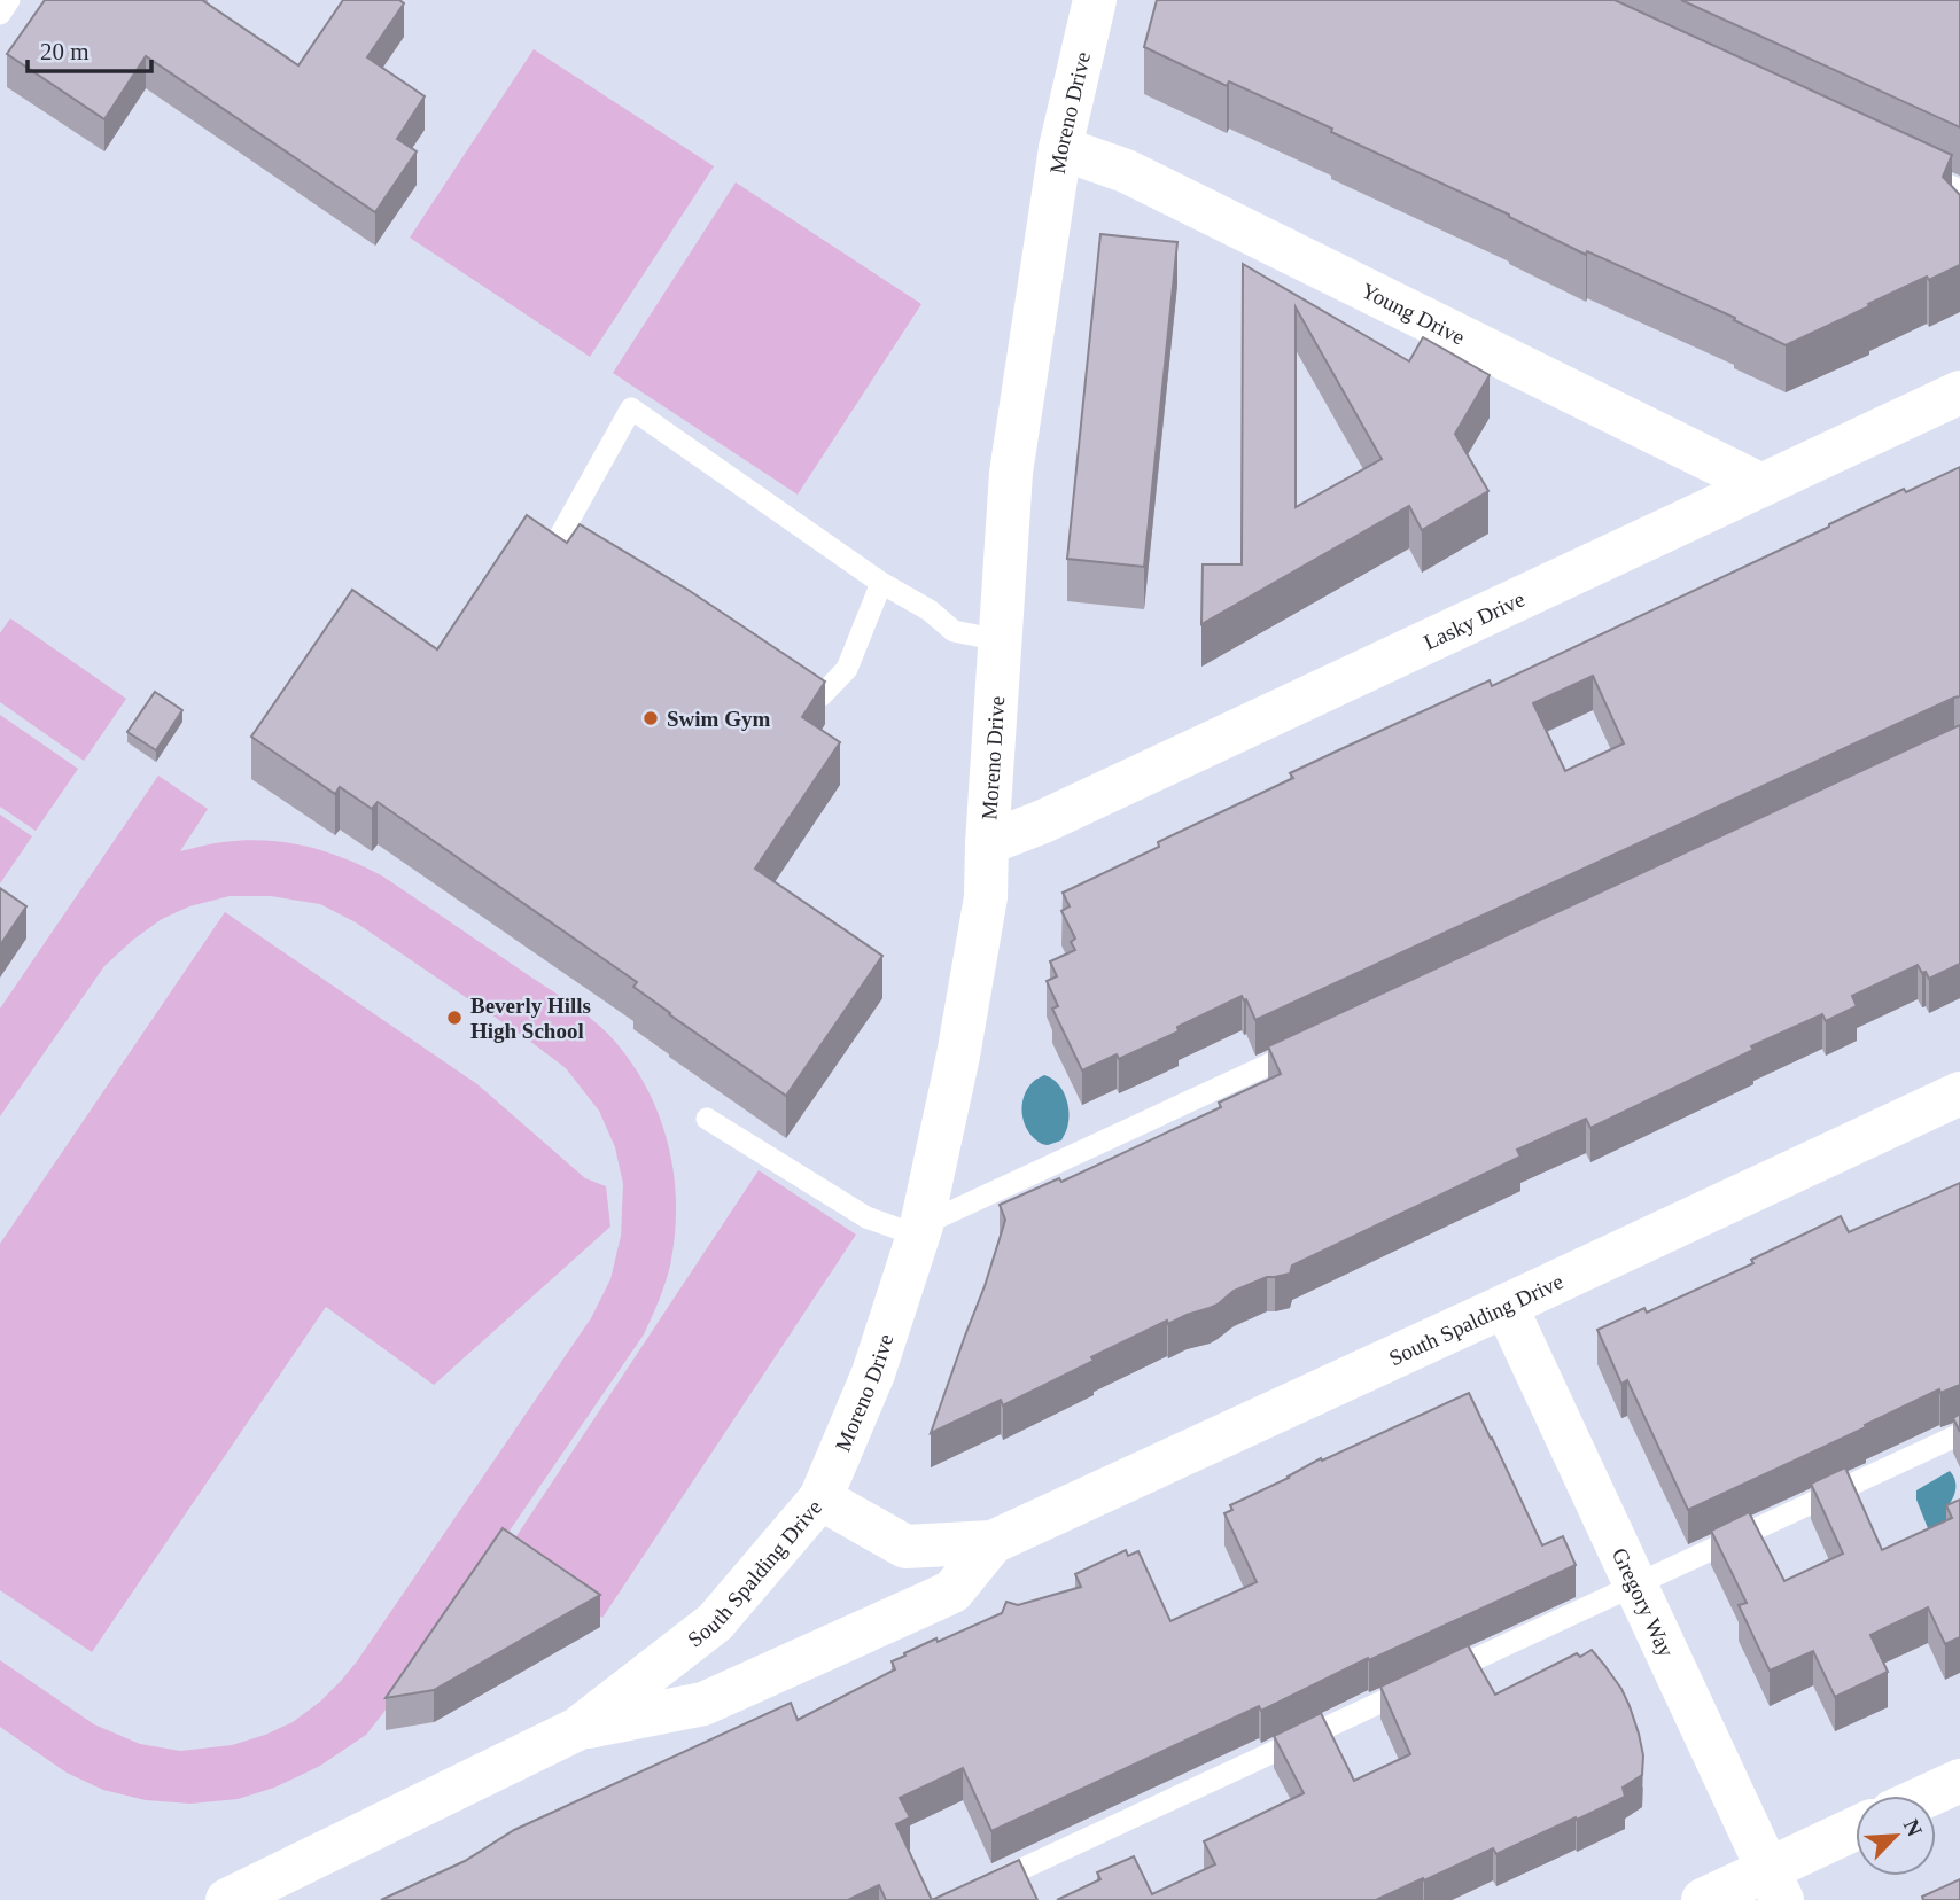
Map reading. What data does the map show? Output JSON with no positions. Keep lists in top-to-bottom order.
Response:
{
  "streets": {
    "street": [
      "Moreno Drive",
      "Young Drive",
      "Lasky Drive",
      "South Spalding Drive",
      "Gregory Way"
    ]
  },
  "crossings": [
    ["Moreno Drive", "Young Drive"],
    ["Moreno Drive", "Lasky Drive"],
    ["Moreno Drive", "South Spalding Drive"],
    ["Young Drive", "Lasky Drive"],
    ["South Spalding Drive", "Gregory Way"]
  ],
  "places": ["Swim Gym", "Beverly Hills High School"],
  "scale_bar": "20 m",
  "north": "top right"
}
